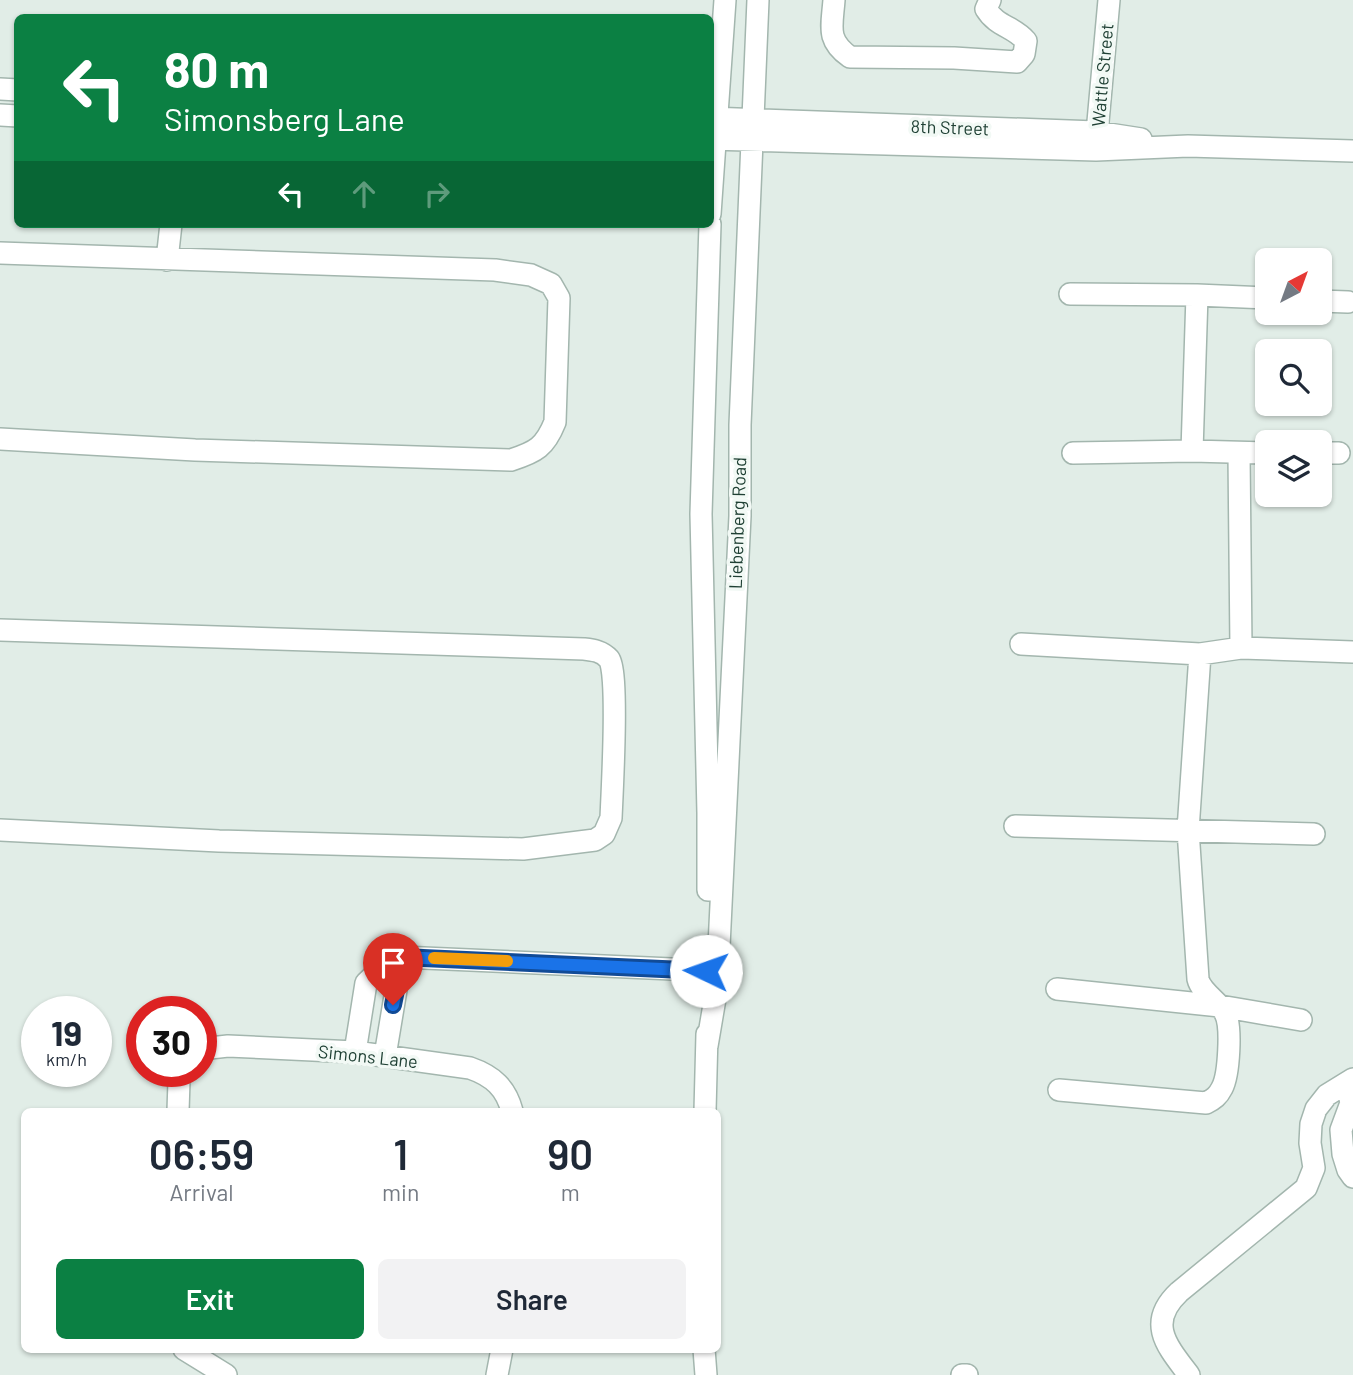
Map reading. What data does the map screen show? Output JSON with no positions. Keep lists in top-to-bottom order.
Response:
{
  "streets": {
    "street": [
      "Wattle Street",
      "8th Street",
      "Liebenberg Road",
      "Simons Lane"
    ]
  },
  "crossings": [
    ["Wattle Street", "8th Street"],
    ["8th Street", "Liebenberg Road"]
  ],
  "north": "top right",
  "page": {
    "turn": ["80 m", "Simonsberg Lane"],
    "speed": "19 km/h",
    "limit": "30",
    "eta": [
      "06:59",
      "Arrival",
      "1",
      "min",
      "90",
      "m"
    ],
    "buttons": ["Exit", "Share"]
  }
}
